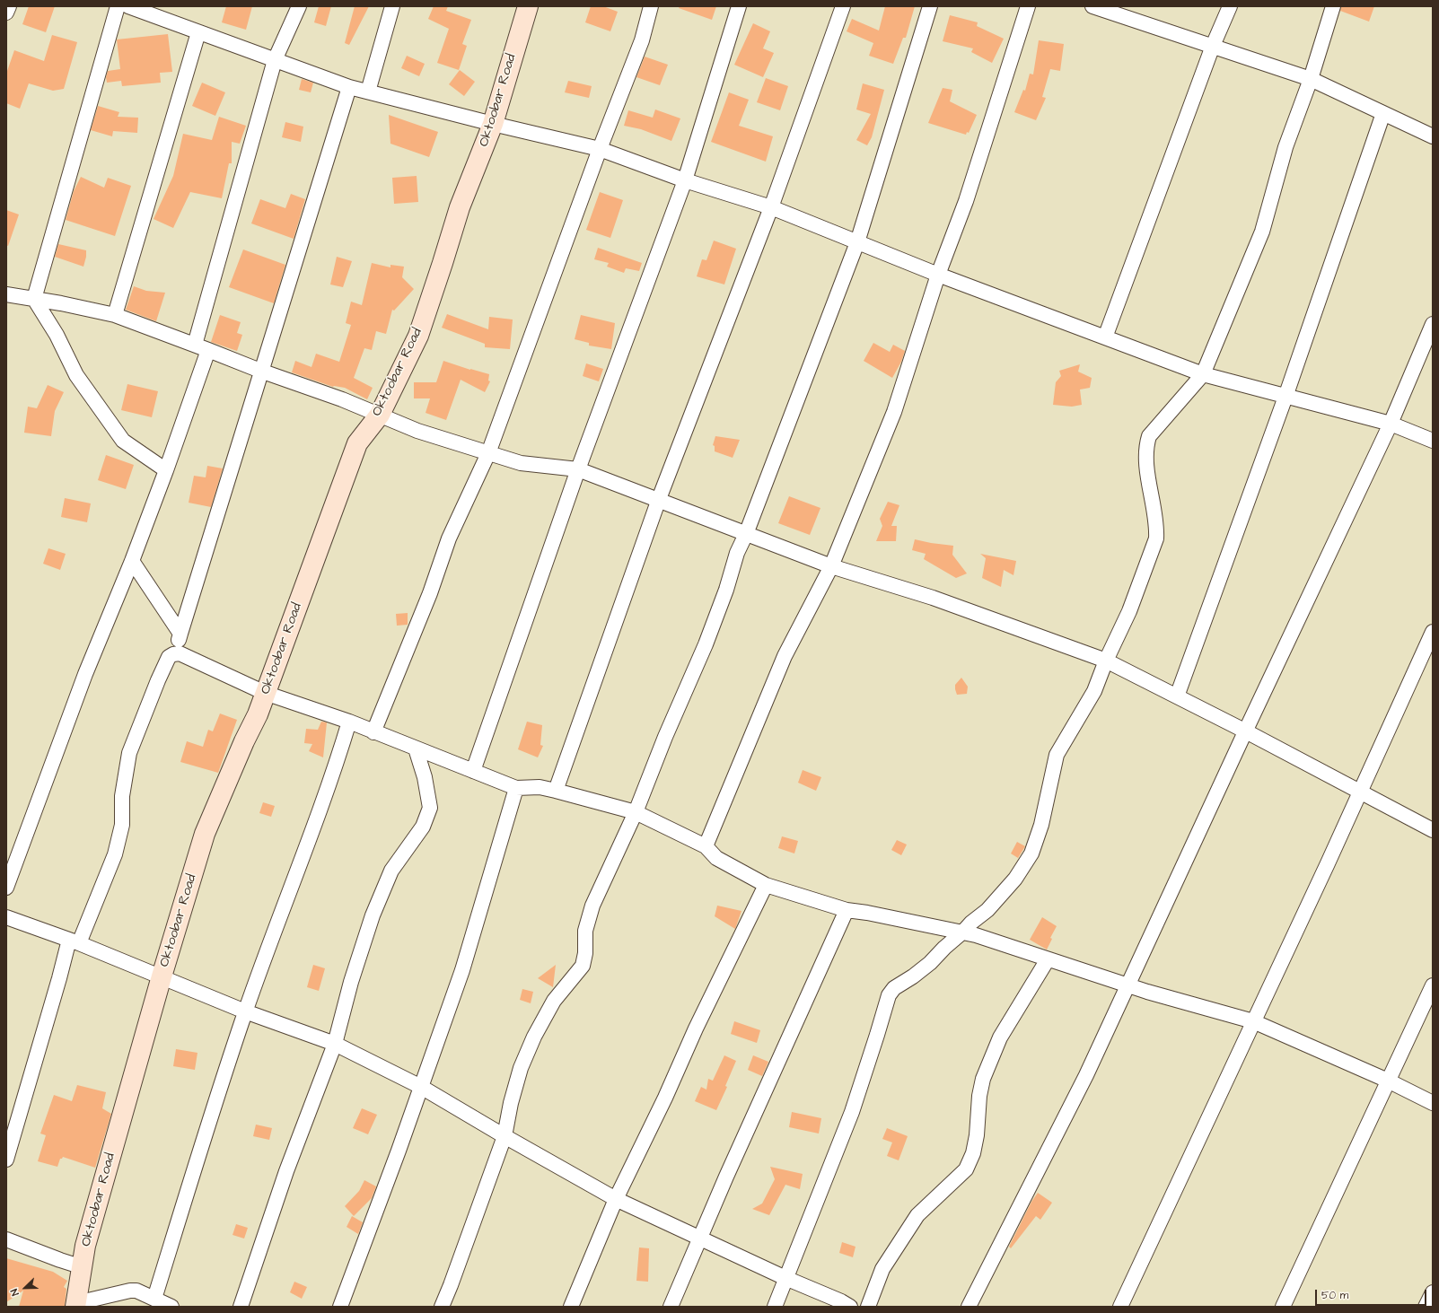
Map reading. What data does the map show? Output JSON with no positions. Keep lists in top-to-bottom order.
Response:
{
  "streets": {
    "street": ["Oktoobar Road"]
  },
  "scale_bar": "50 m",
  "north": "bottom left"
}
